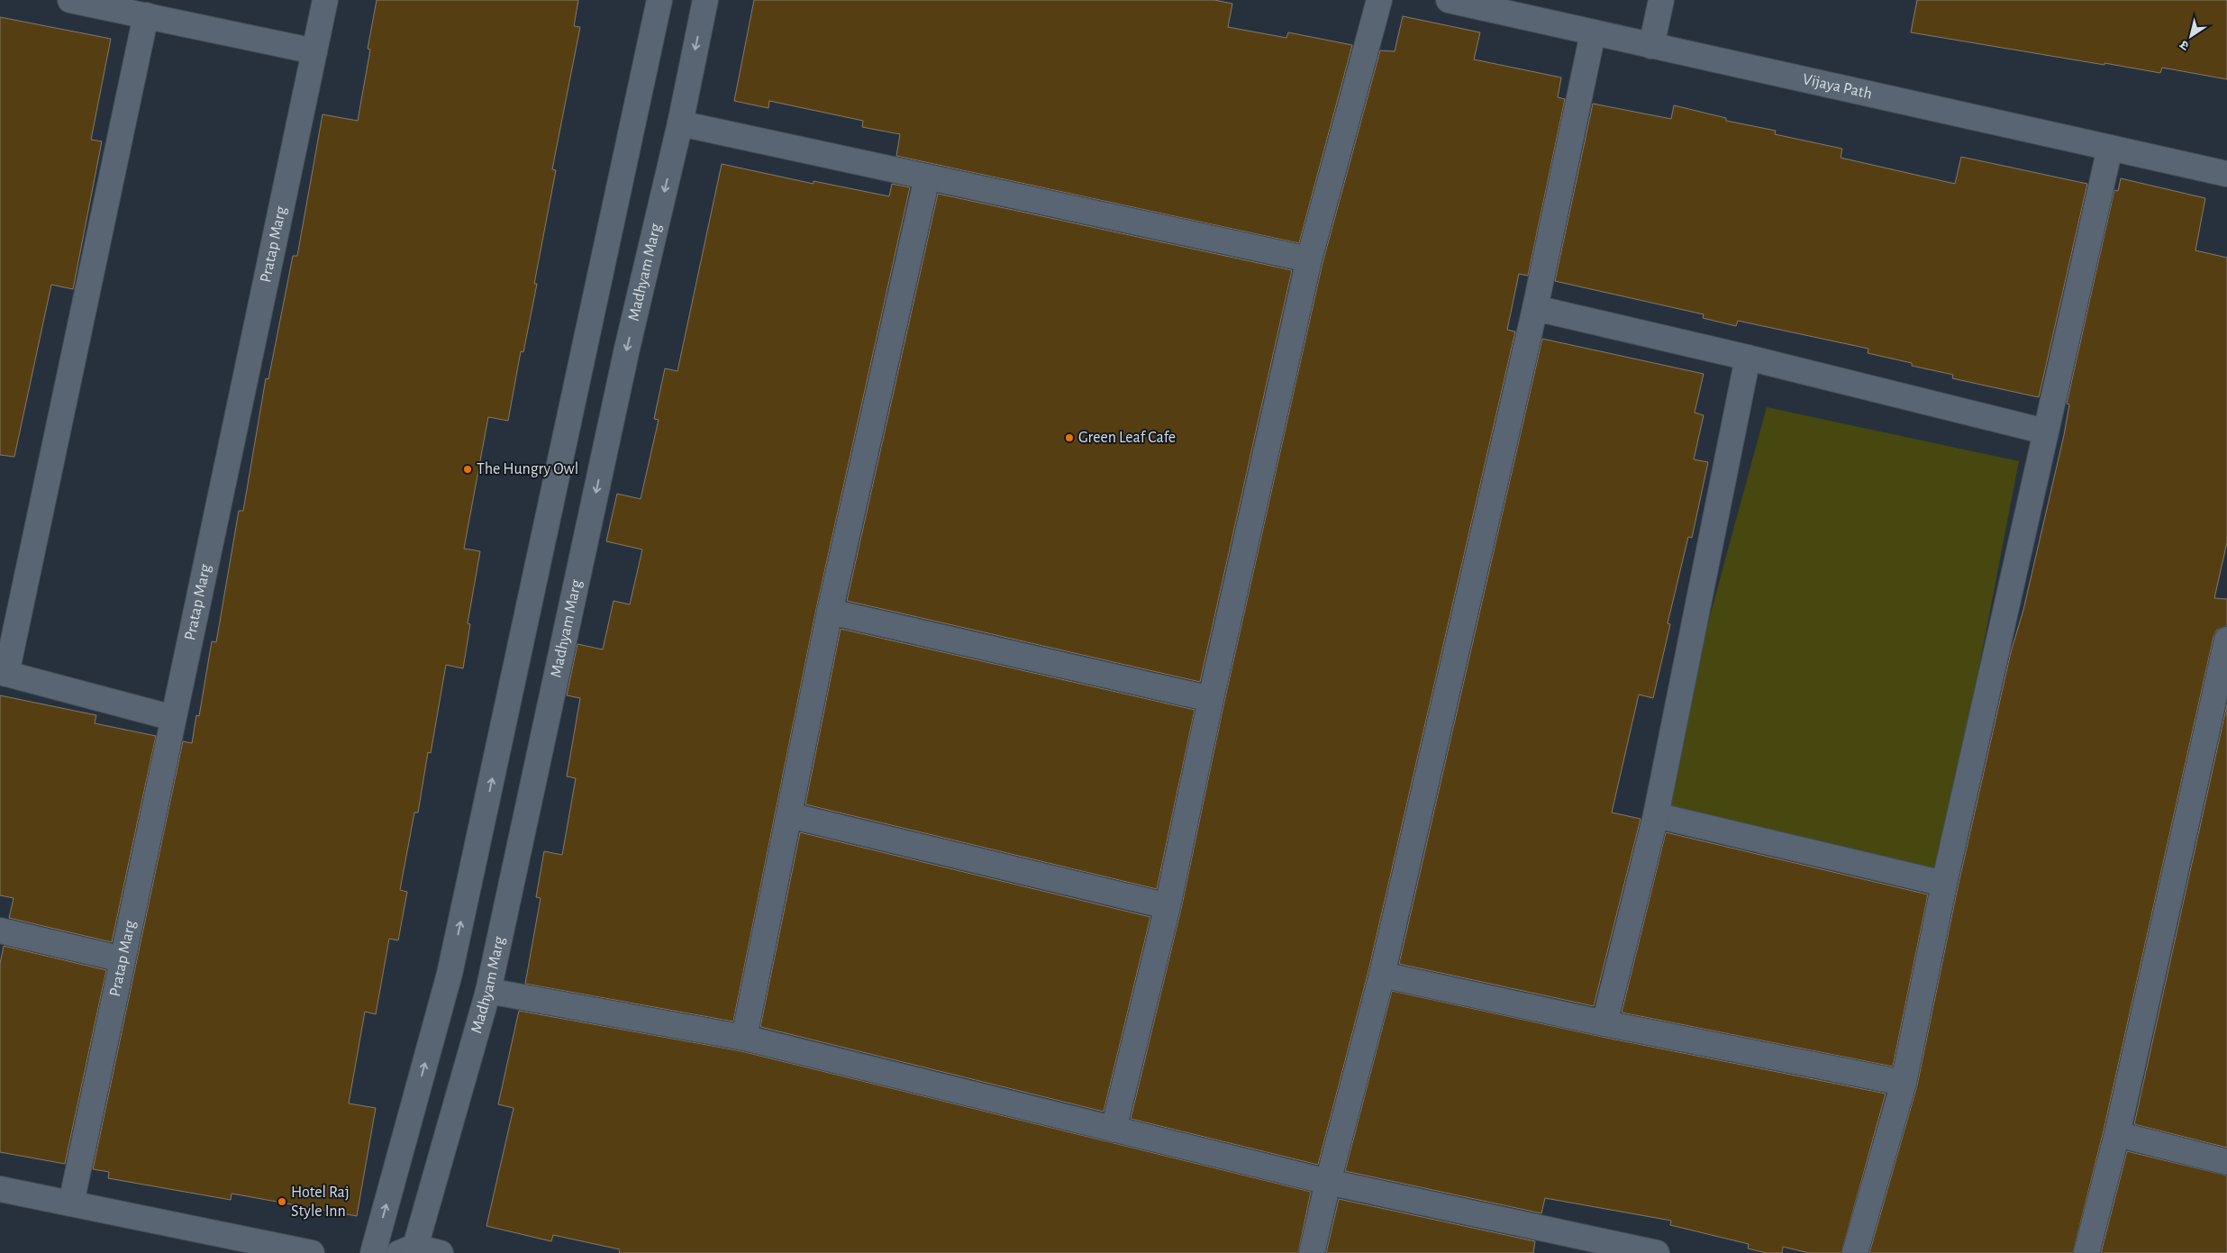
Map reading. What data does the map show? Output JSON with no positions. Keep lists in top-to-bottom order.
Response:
{
  "streets": {
    "street": ["Vijaya Path", "Pratap Marg", "Madhyam Marg"]
  },
  "places": ["Green Leaf Cafe", "The Hungry Owl", "Hotel Raj Style Inn"],
  "north": "bottom left"
}
